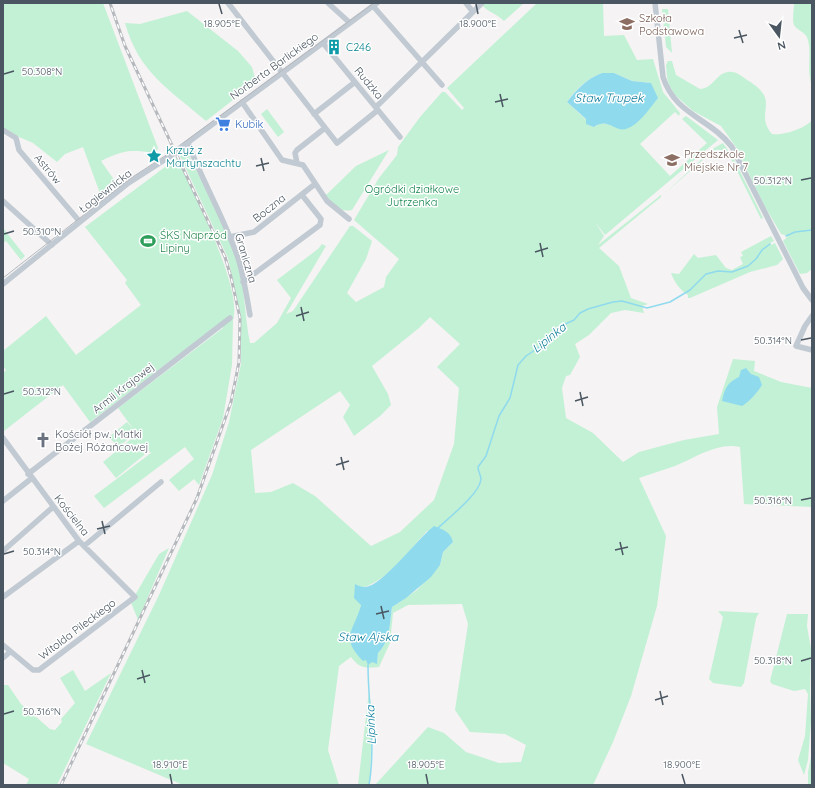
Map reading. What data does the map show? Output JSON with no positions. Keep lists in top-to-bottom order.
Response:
{
  "streets": {
    "street": [
      "Norberta Barlickiego",
      "Rudzka",
      "Astrów",
      "Łagiewnicka",
      "Boczna",
      "Graniczna",
      "Armii Krajowej",
      "Kościelna",
      "Witolda Pileckiego"
    ]
  },
  "crossings": [
    ["Norberta Barlickiego", "Rudzka"],
    ["Norberta Barlickiego", "Łagiewnicka"],
    ["Norberta Barlickiego", "Graniczna"],
    ["Astrów", "Łagiewnicka"],
    ["Łagiewnicka", "Graniczna"],
    ["Boczna", "Graniczna"],
    ["Armii Krajowej", "Kościelna"],
    ["Kościelna", "Witolda Pileckiego"]
  ],
  "water": ["Staw Trupek", "Lipinka", "Staw Ajska"],
  "parks": ["Ogródki działkowe Jutrzenka"],
  "places": {
    "school or university": ["Szkoła Podstawowa", "Przedszkole Miejskie Nr 7"],
    "building": ["C246"],
    "supermarket": ["Kubik"],
    "place": ["Krzyż z Martynszachtu"],
    "sports": ["ŚKS Naprzód Lipiny"],
    "church": ["Kościół pw. Matki Bożej Różańcowej"]
  },
  "north": "bottom",
  "coordinates": [
    "18.905°E",
    "18.900°E",
    "50.308°N",
    "50.312°N",
    "50.310°N",
    "50.314°N",
    "50.316°N",
    "50.318°N",
    "18.910°E"
  ]
}
